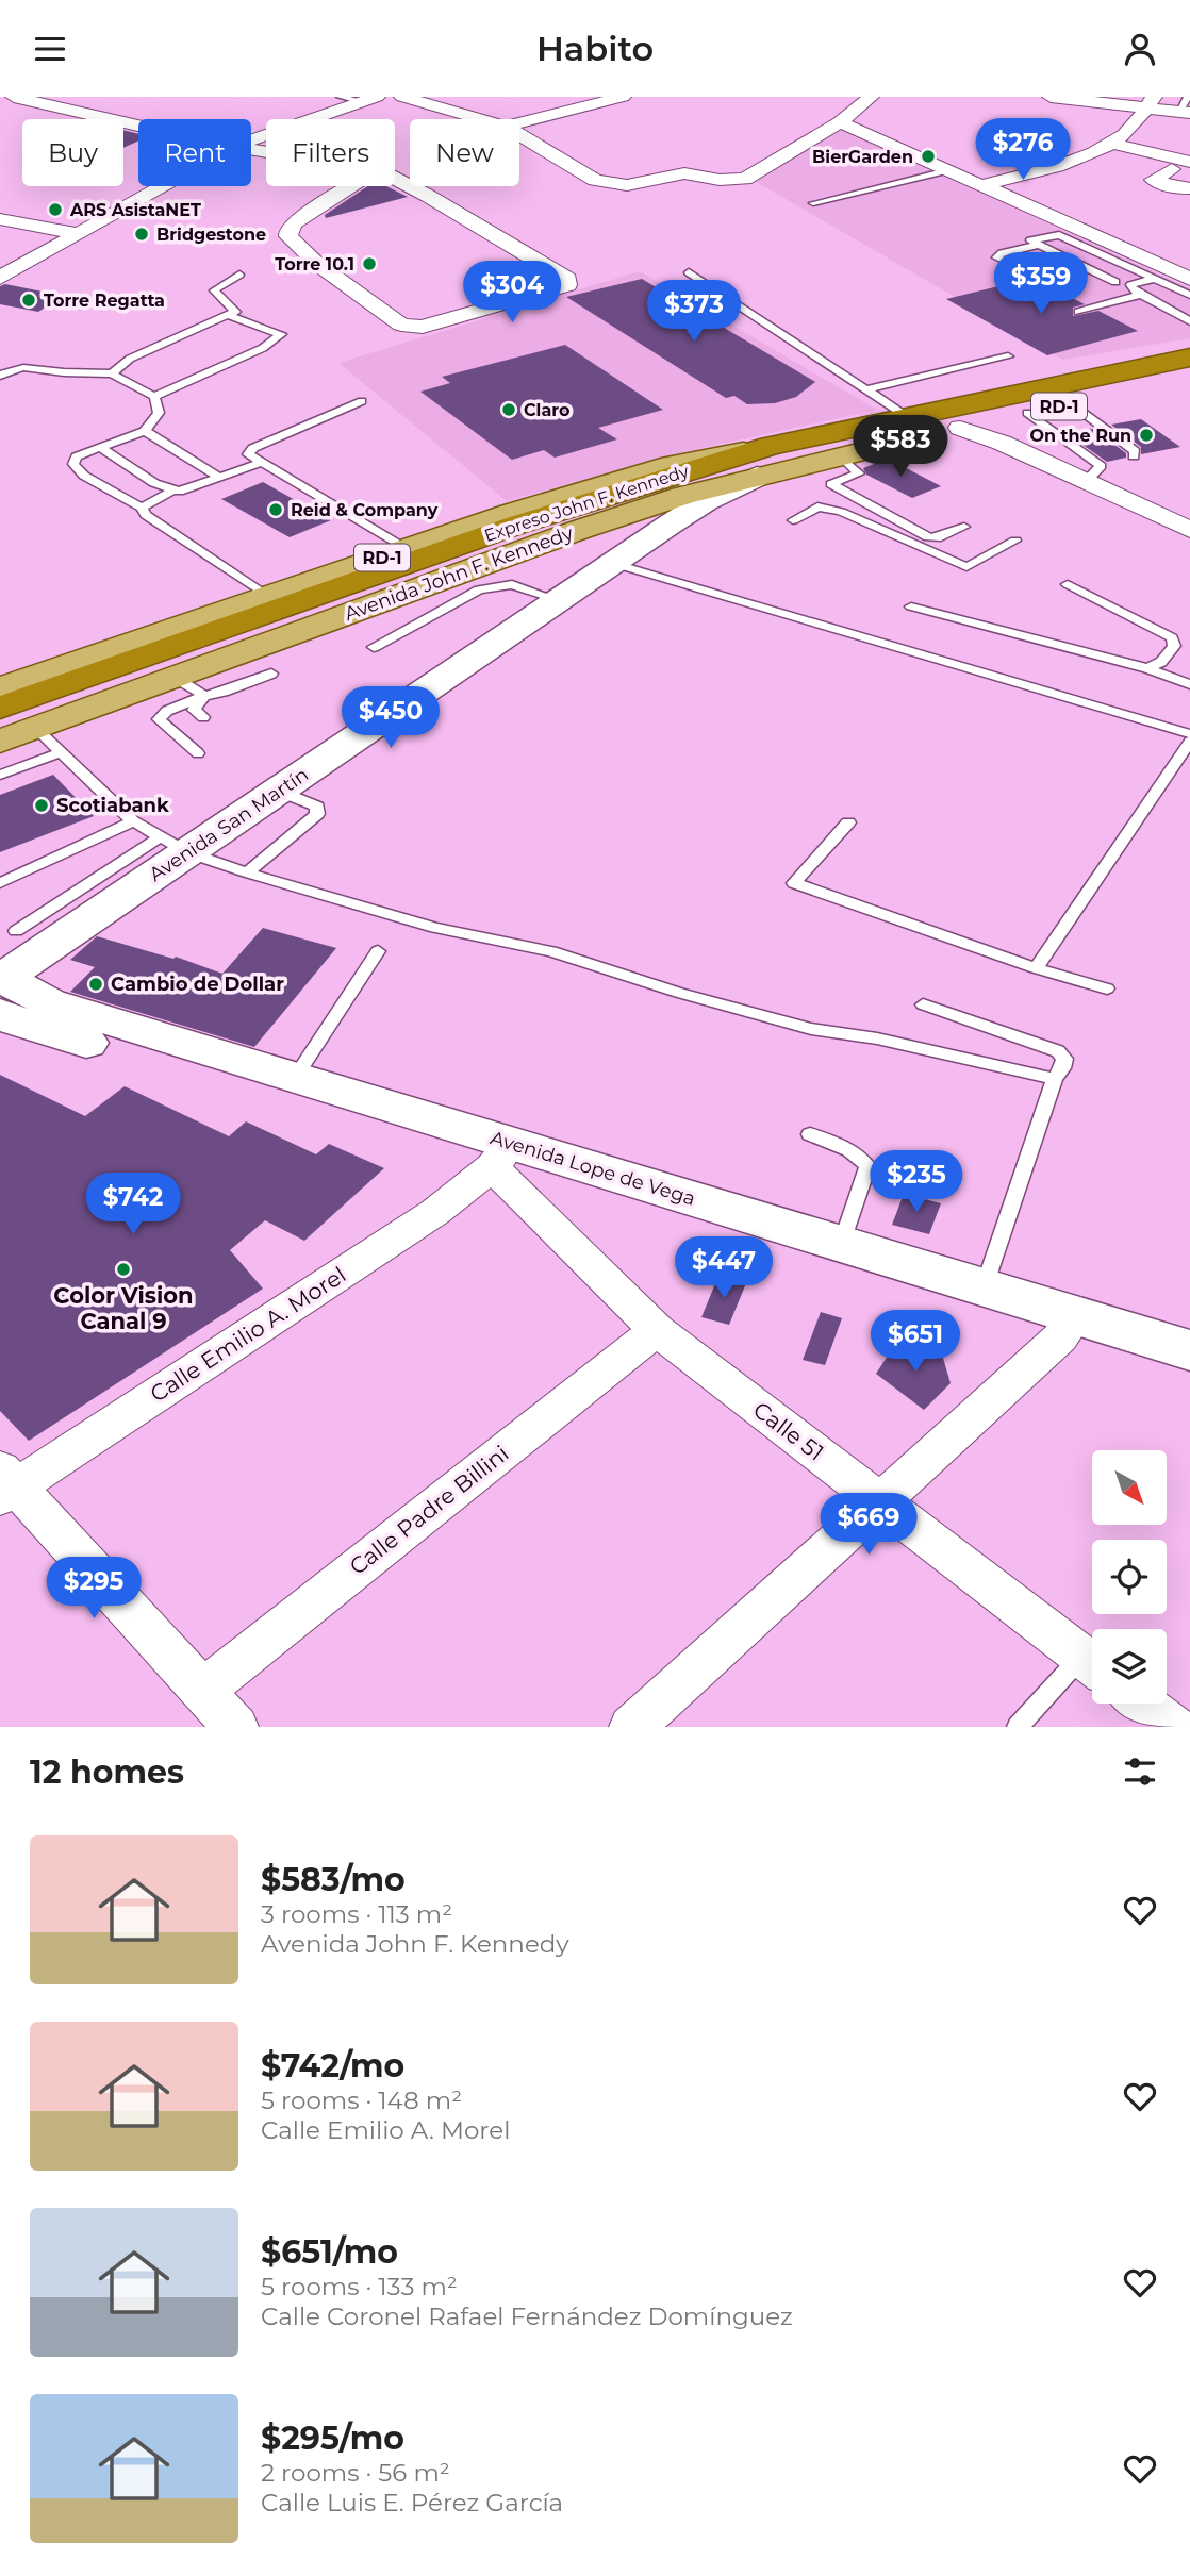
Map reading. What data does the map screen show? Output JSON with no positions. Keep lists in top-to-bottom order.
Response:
{
  "streets": {
    "highway": ["RD-1", "Expreso John F. Kennedy"],
    "main road": ["Avenida John F. Kennedy"],
    "street": [
      "Avenida San Martín",
      "Avenida Lope de Vega",
      "Calle Emilio A. Morel",
      "Calle 51",
      "Calle Padre Billini"
    ]
  },
  "crossings": [
    ["Expreso John F. Kennedy", "Avenida John F. Kennedy"],
    ["Expreso John F. Kennedy", "Avenida San Martín"],
    ["Avenida John F. Kennedy", "Avenida San Martín"],
    ["Avenida San Martín", "Avenida Lope de Vega"],
    ["Avenida Lope de Vega", "Calle Emilio A. Morel"],
    ["Avenida Lope de Vega", "Calle 51"],
    ["Calle Emilio A. Morel", "Calle 51"],
    ["Calle 51", "Calle Padre Billini"]
  ],
  "places": [
    "BierGarden",
    "ARS AsistaNET",
    "Bridgestone",
    "Torre 10.1",
    "Torre Regatta",
    "Claro",
    "On the Run",
    "Reid & Company",
    "Scotiabank",
    "Cambio de Dollar",
    "Color Vision Canal 9"
  ],
  "north": "bottom right",
  "page": {
    "header": "Habito",
    "price": [
      "$276",
      "$359",
      "$304",
      "$373",
      "$583",
      "$450",
      "$235",
      "$742",
      "$447",
      "$651",
      "$669",
      "$295"
    ],
    "chip": [
      "Buy",
      "Rent",
      "Filters",
      "New"
    ],
    "heading": "12 homes",
    "list": [
      {
        "name": "$583/mo",
        "note": "3 rooms · 113 m² · Avenida John F. Kennedy"
      },
      {
        "name": "$742/mo",
        "note": "5 rooms · 148 m² · Calle Emilio A. Morel"
      },
      {
        "name": "$651/mo",
        "note": "5 rooms · 133 m² · Calle Coronel Rafael Fernández Domínguez"
      },
      {
        "name": "$295/mo",
        "note": "2 rooms · 56 m² · Calle Luis E. Pérez García"
      }
    ]
  }
}
